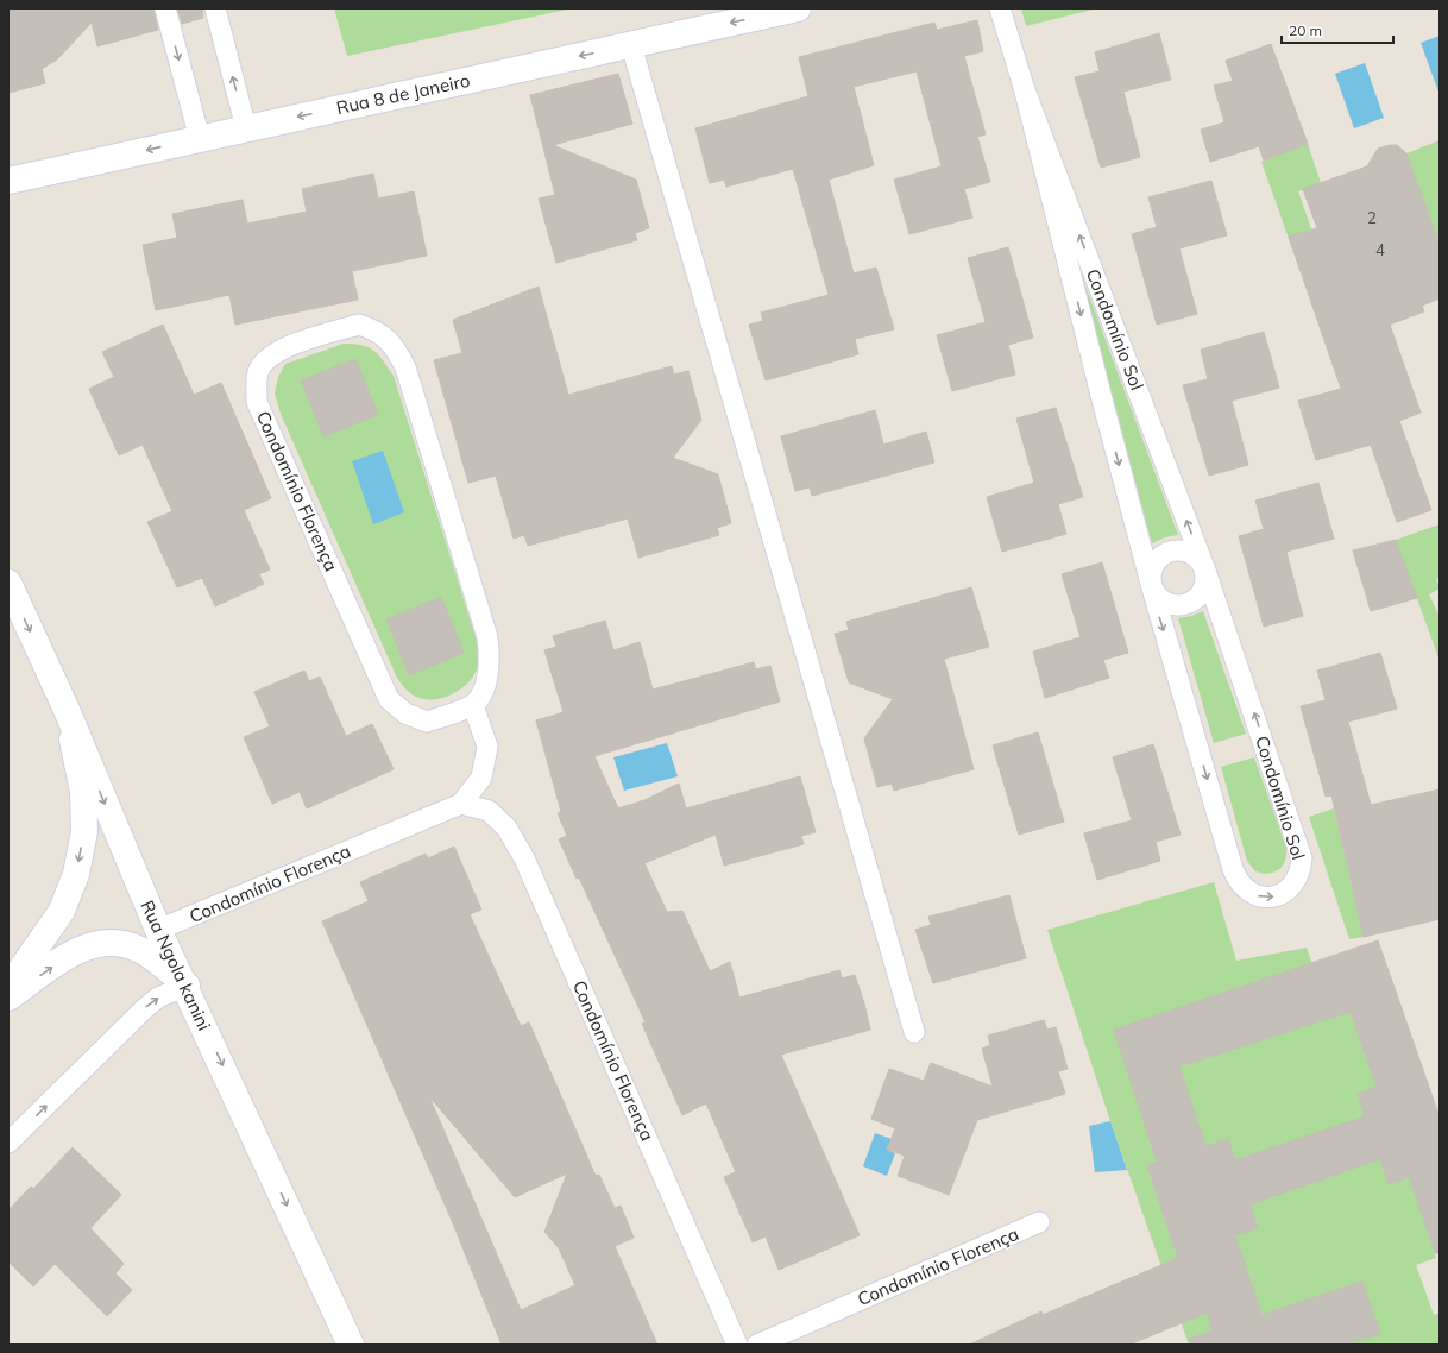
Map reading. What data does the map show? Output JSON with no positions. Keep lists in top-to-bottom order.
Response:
{
  "streets": {
    "street": ["Rua 8 de Janeiro", "Rua Ngola kanini"],
    "lane": ["Condomínio Sol", "Condomínio Florença"]
  },
  "crossings": [
    ["Condomínio Florença", "Rua Ngola kanini"]
  ],
  "one_way": ["Rua 8 de Janeiro", "Rua Ngola kanini"],
  "house_numbers": ["2", "4"],
  "scale_bar": "20 m"
}
